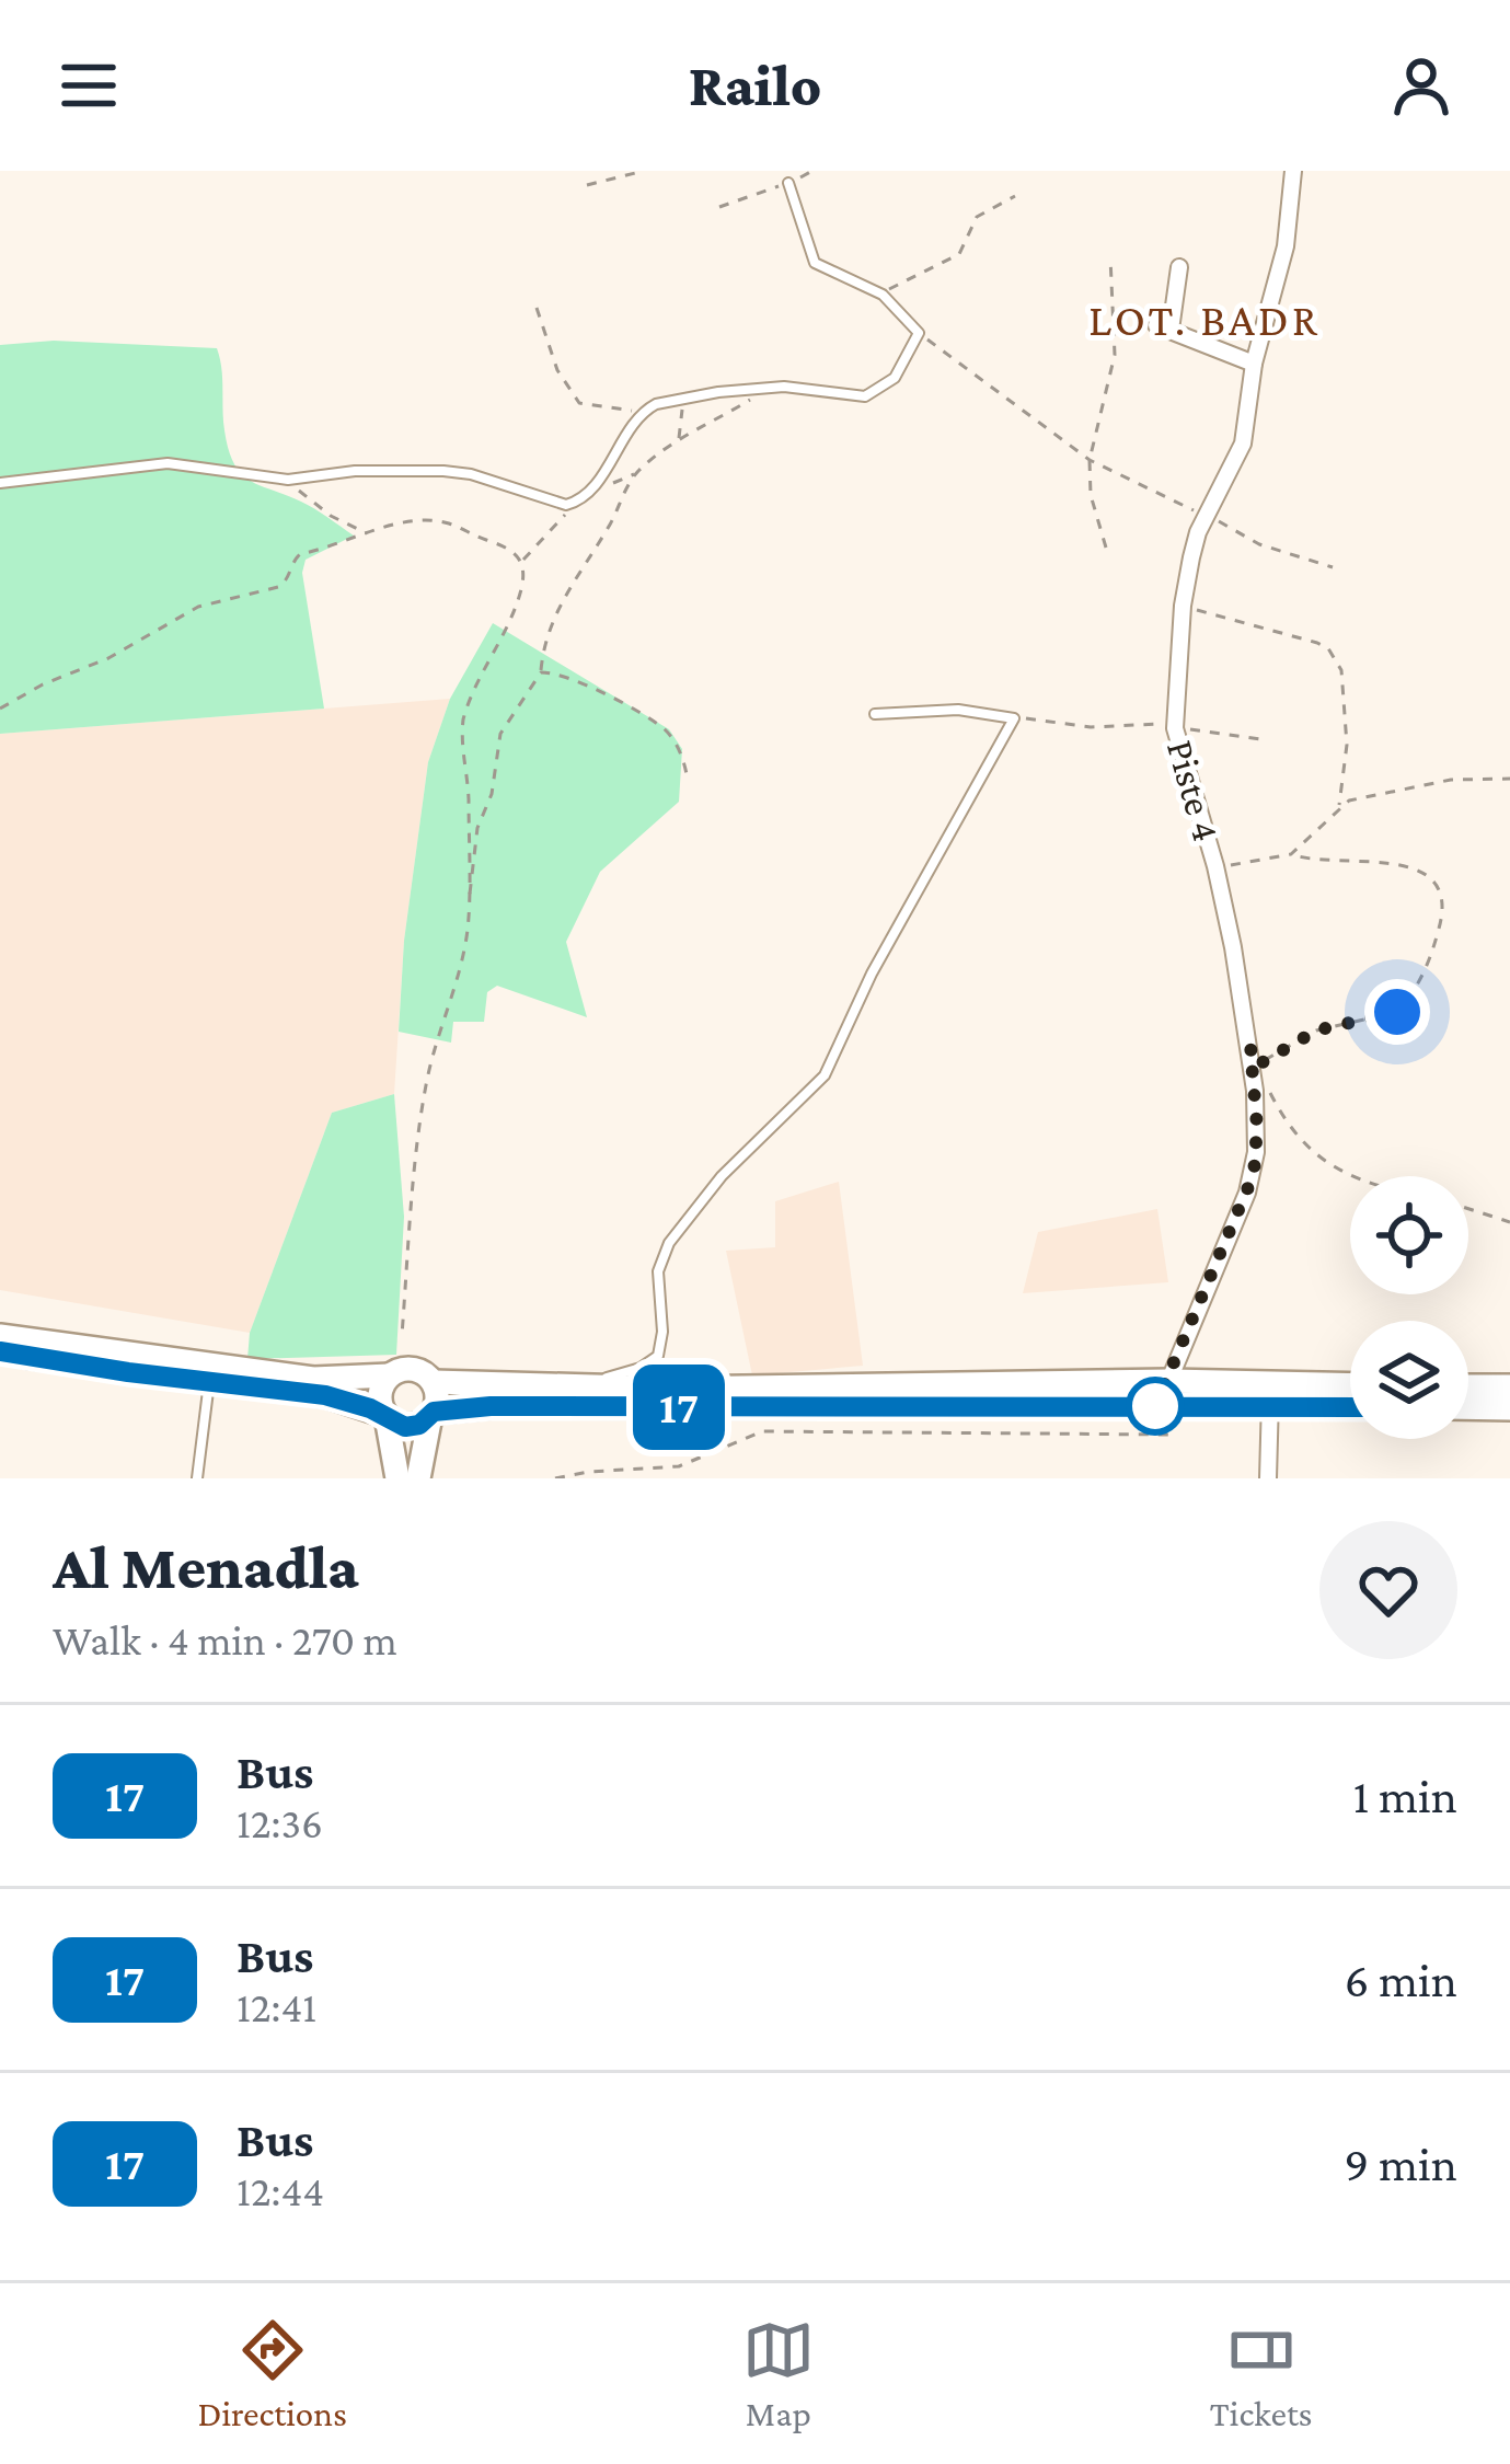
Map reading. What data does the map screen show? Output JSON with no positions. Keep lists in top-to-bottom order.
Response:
{
  "streets": {
    "street": ["Piste 4"]
  },
  "districts": ["LOT. BADR"],
  "lines": ["bus line 17"],
  "page": {
    "header": "Railo",
    "on_map": "17",
    "heading": ["Al Menadla", "Walk · 4 min · 270 m"],
    "list": [
      {
        "mark": "17",
        "name": "Bus",
        "note": "12:36",
        "value": "1 min"
      },
      {
        "mark": "17",
        "name": "Bus",
        "note": "12:41",
        "value": "6 min"
      },
      {
        "mark": "17",
        "name": "Bus",
        "note": "12:44",
        "value": "9 min"
      }
    ],
    "tabs": ["Directions", "Map", "Tickets"]
  }
}
